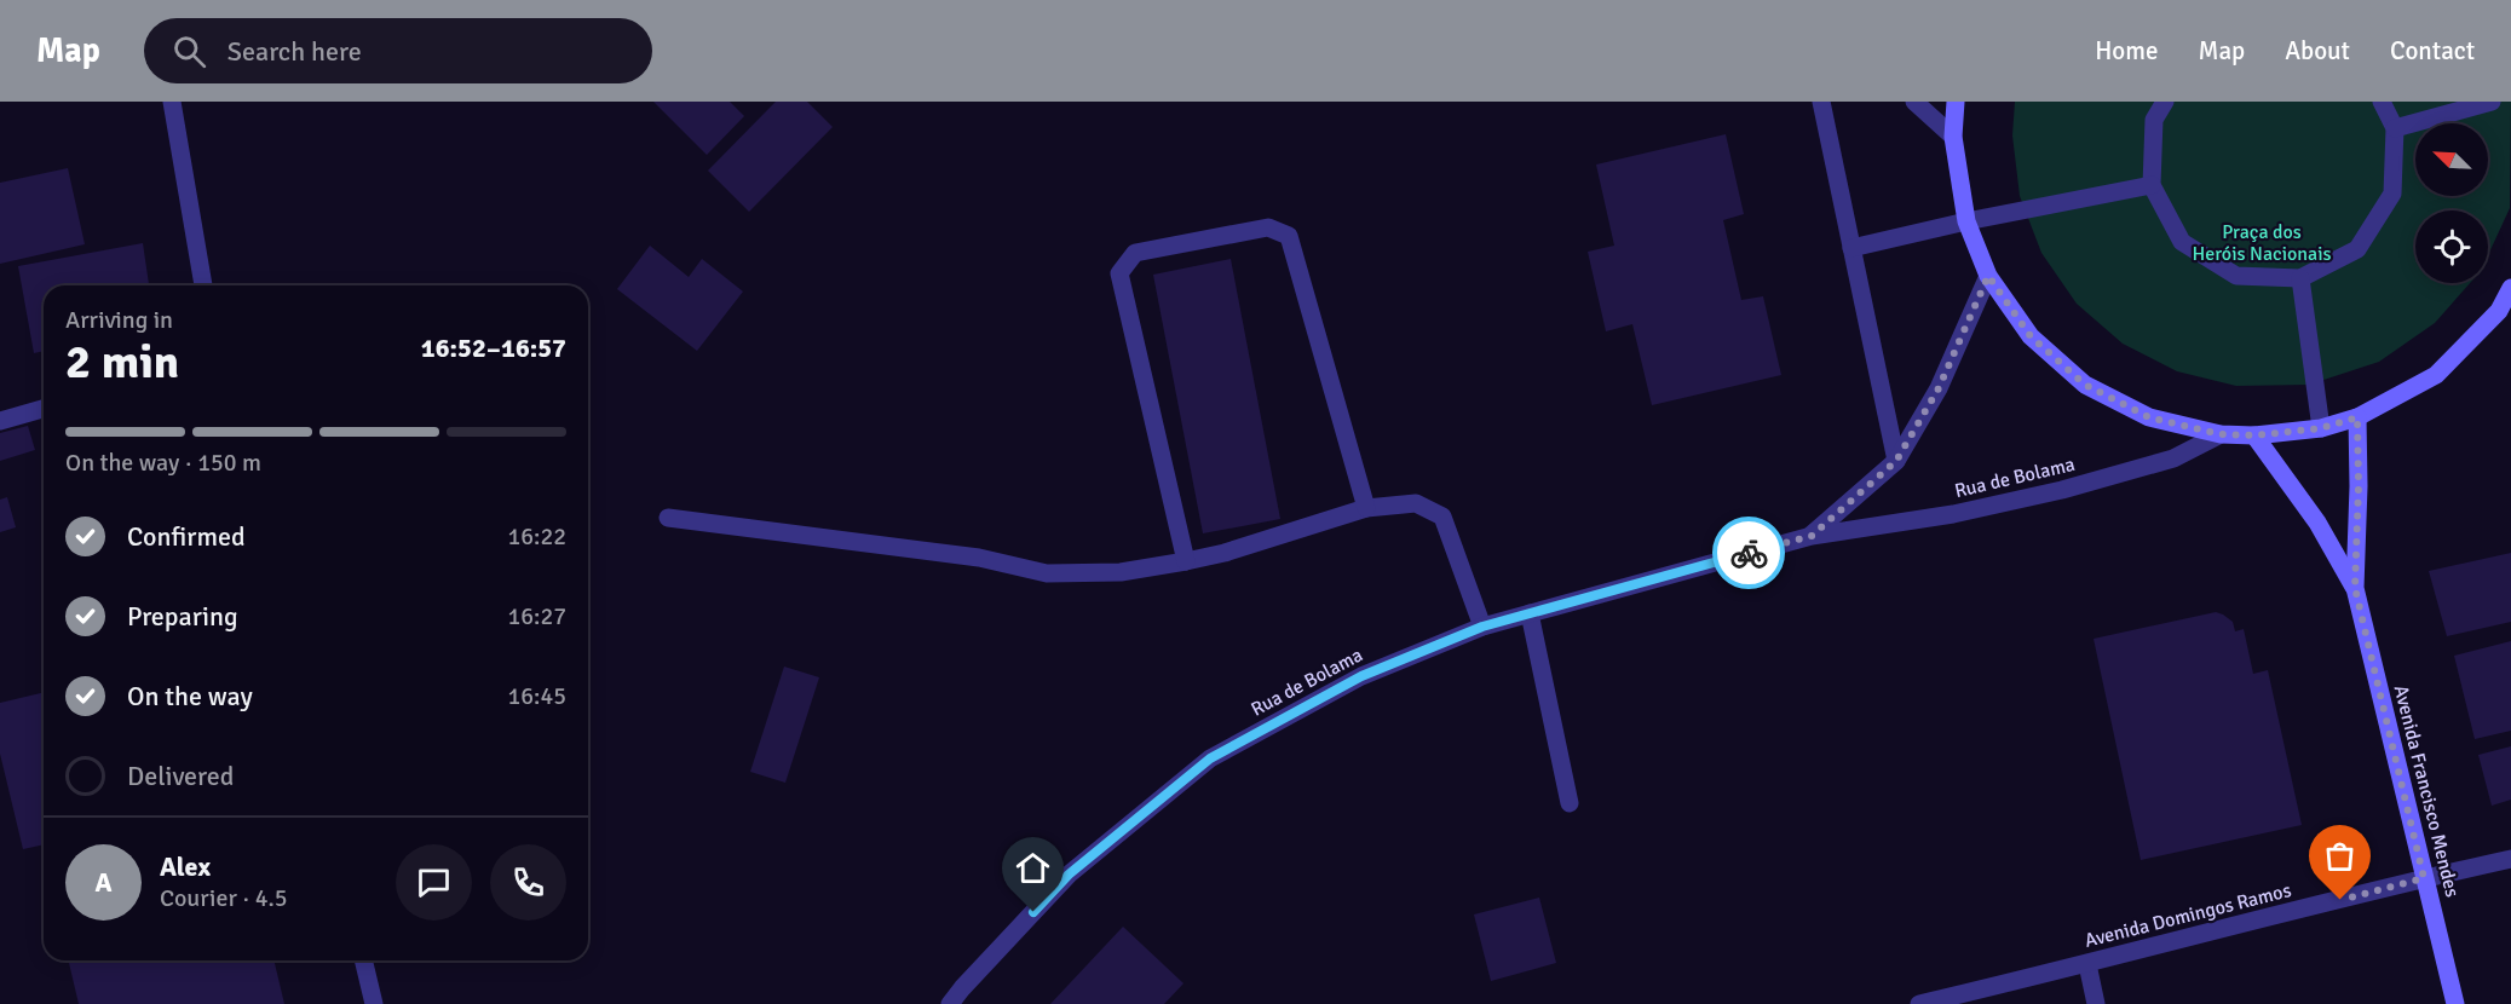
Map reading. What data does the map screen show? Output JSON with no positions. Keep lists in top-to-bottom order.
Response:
{
  "streets": {
    "main road": ["Avenida Francisco Mendes"],
    "street": ["Rua de Bolama", "Avenida Domingos Ramos"]
  },
  "crossings": [
    ["Avenida Francisco Mendes", "Avenida Domingos Ramos"]
  ],
  "parks": ["Praça dos Heróis Nacionais"],
  "north": "top left",
  "page": {
    "header": "Map",
    "search": "Search here",
    "nav": [
      "Home",
      "Map",
      "About",
      "Contact"
    ],
    "heading": ["2 min", "Arriving in", "16:52–16:57"],
    "panel": ["Alex", "Courier · 4.5"],
    "bar": "On the way · 150 m",
    "list": [
      ["Confirmed", "16:22"],
      ["Preparing", "16:27"],
      ["On the way", "16:45"],
      "Delivered"
    ],
    "round": "A"
  }
}
